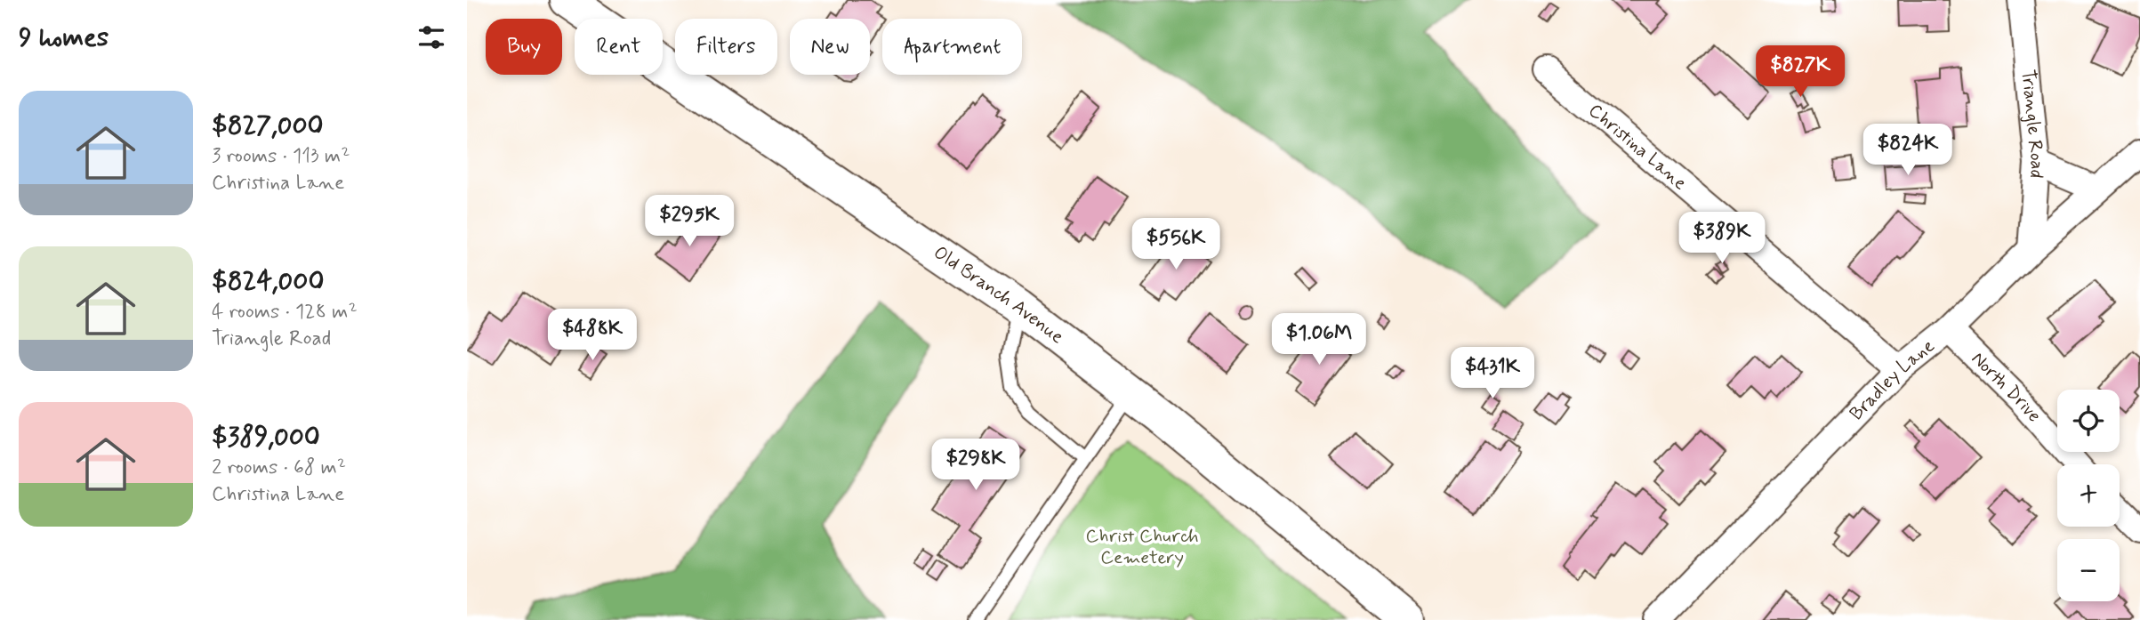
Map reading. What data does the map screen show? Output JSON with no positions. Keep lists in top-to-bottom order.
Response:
{
  "streets": {
    "main road": ["Old Branch Avenue"],
    "street": [
      "Triangle Road",
      "Christina Lane",
      "Bradley Lane",
      "North Drive"
    ]
  },
  "crossings": [
    ["Triangle Road", "Bradley Lane"],
    ["Christina Lane", "Bradley Lane"],
    ["Bradley Lane", "North Drive"]
  ],
  "parks": ["Christ Church Cemetery"],
  "page": {
    "heading": "9 homes",
    "chip": [
      "Buy",
      "Rent",
      "Filters",
      "New",
      "Apartment"
    ],
    "price": [
      "$827K",
      "$824K",
      "$295K",
      "$389K",
      "$556K",
      "$488K",
      "$1.06M",
      "$431K",
      "$298K"
    ],
    "list": [
      {
        "name": "$827,000",
        "note": "3 rooms · 113 m² · Christina Lane"
      },
      {
        "name": "$824,000",
        "note": "4 rooms · 128 m² · Triangle Road"
      },
      {
        "name": "$389,000",
        "note": "2 rooms · 68 m² · Christina Lane"
      }
    ],
    "map_buttons": ["+", "−"]
  }
}
